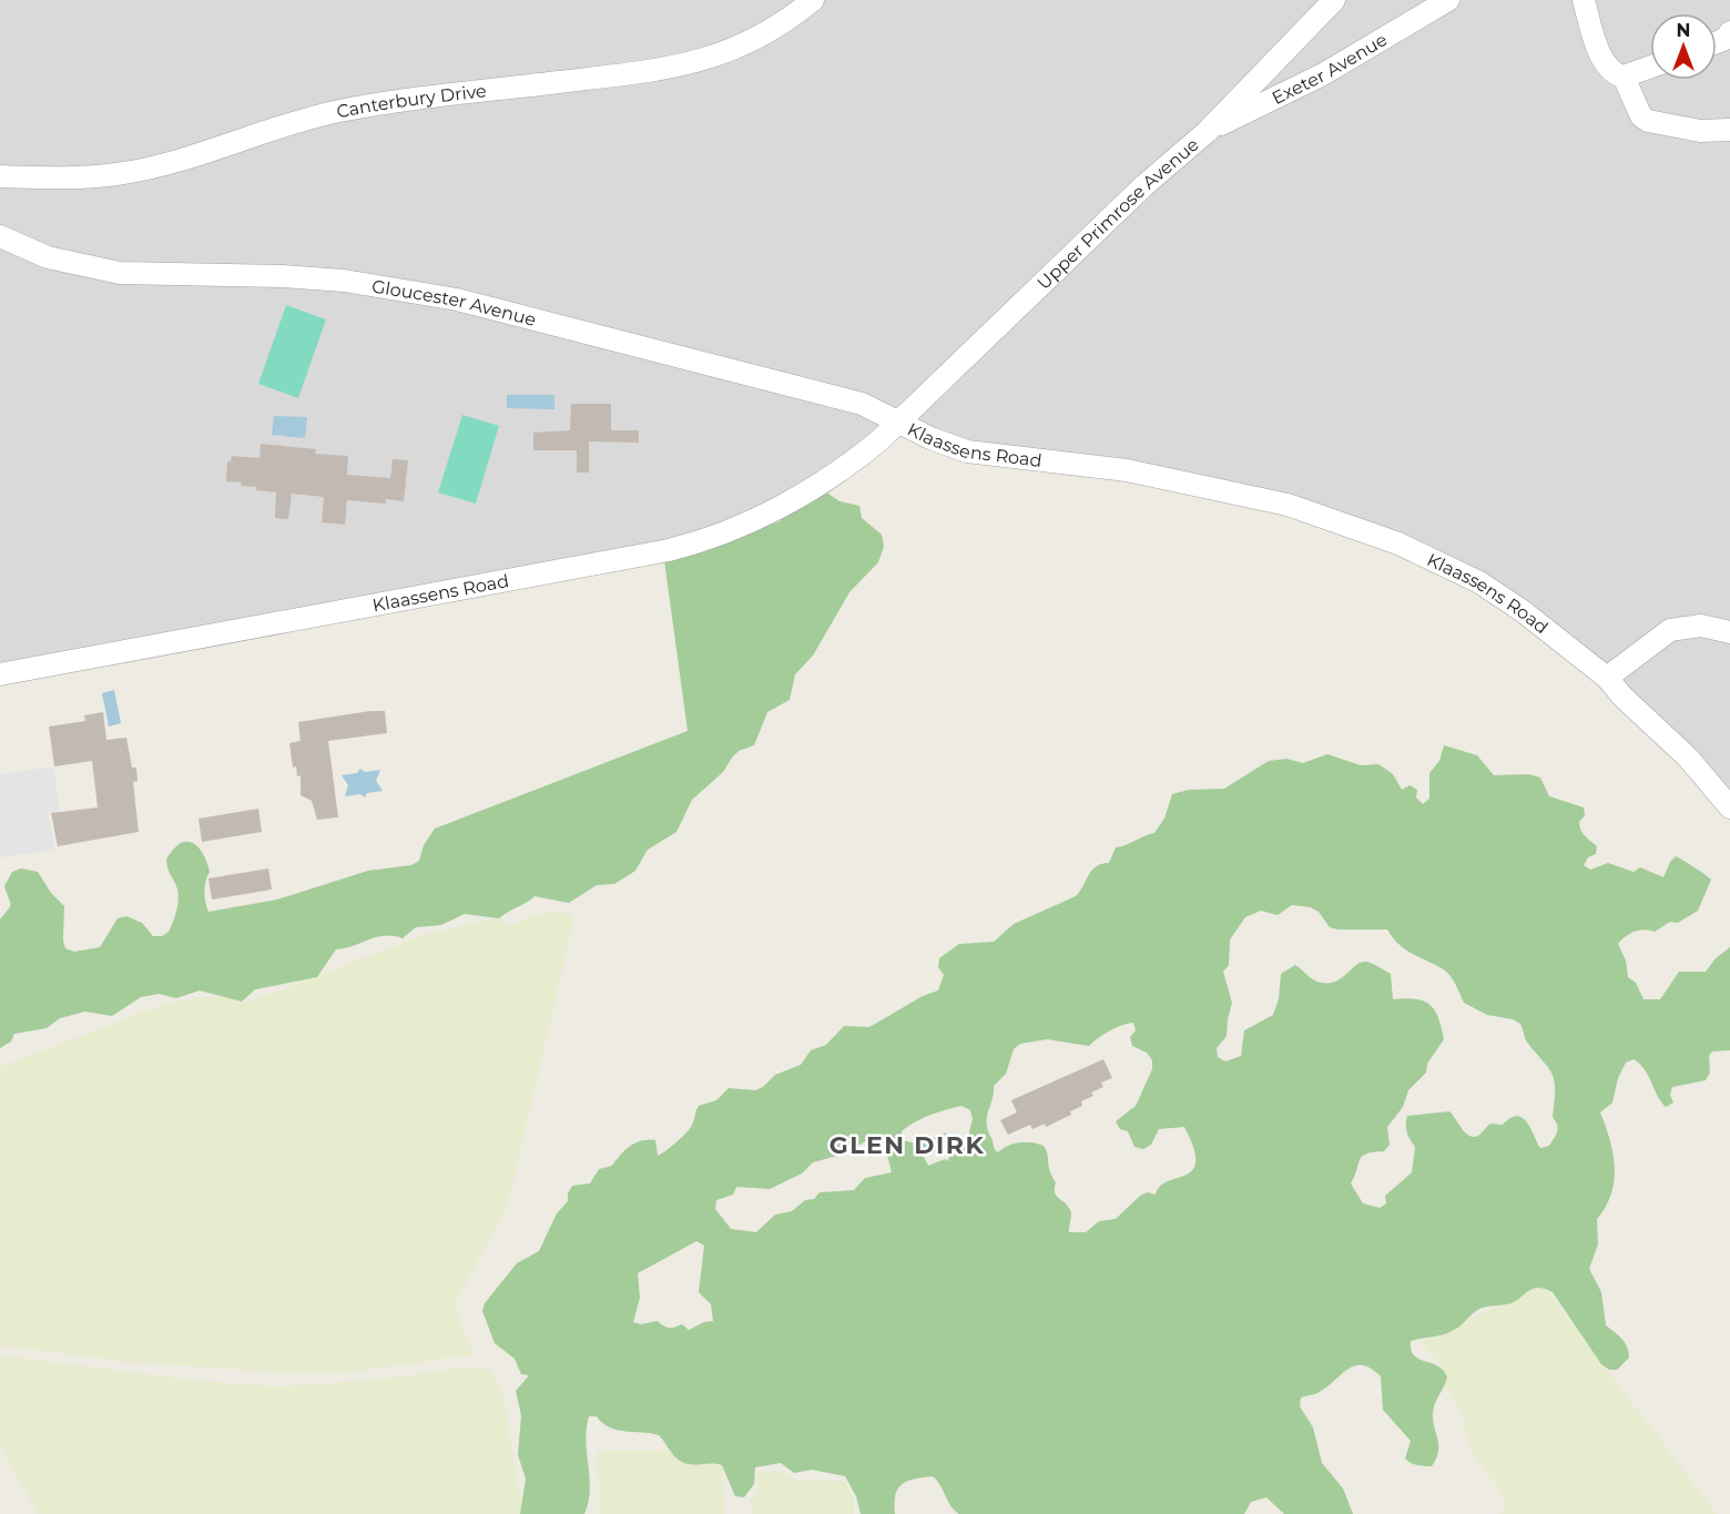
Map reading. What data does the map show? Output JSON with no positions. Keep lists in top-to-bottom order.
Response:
{
  "streets": {
    "street": [
      "Exeter Avenue",
      "Canterbury Drive",
      "Upper Primrose Avenue",
      "Gloucester Avenue",
      "Klaassens Road"
    ]
  },
  "crossings": [
    ["Exeter Avenue", "Upper Primrose Avenue"],
    ["Upper Primrose Avenue", "Gloucester Avenue"],
    ["Upper Primrose Avenue", "Klaassens Road"],
    ["Gloucester Avenue", "Klaassens Road"]
  ],
  "districts": ["GLEN DIRK"],
  "north": "top"
}
